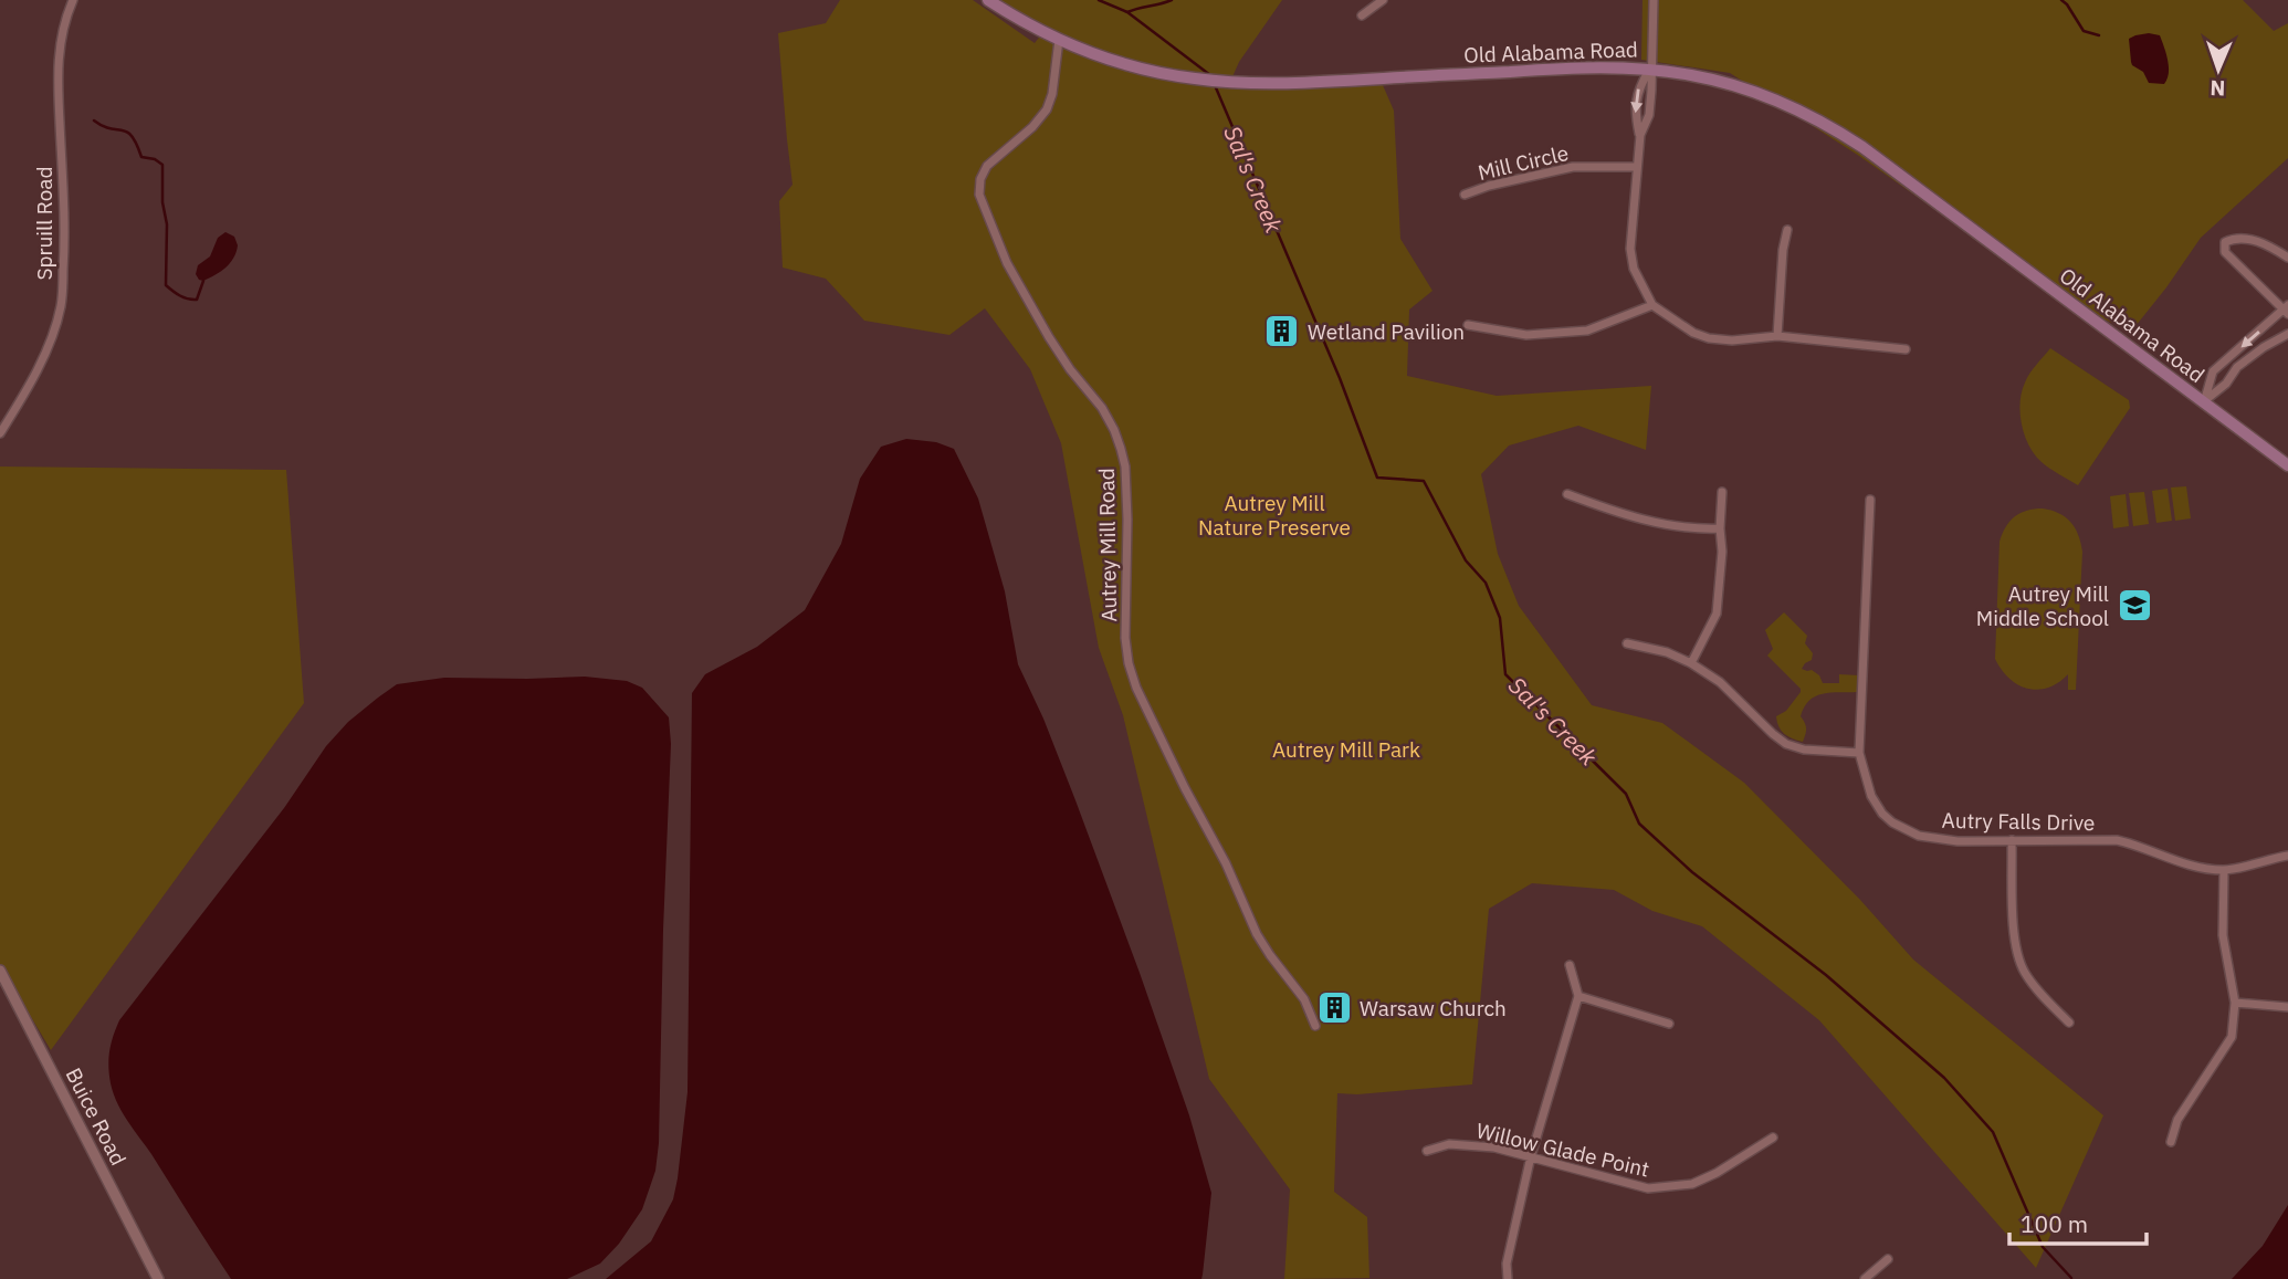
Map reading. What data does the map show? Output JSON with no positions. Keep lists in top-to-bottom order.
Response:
{
  "streets": {
    "main road": ["Old Alabama Road"],
    "street": [
      "Mill Circle",
      "Spruill Road",
      "Autrey Mill Road",
      "Autry Falls Drive",
      "Buice Road",
      "Willow Glade Point"
    ]
  },
  "crossings": [
    ["Old Alabama Road", "Autrey Mill Road"]
  ],
  "water": ["Sal's Creek"],
  "parks": ["Autrey Mill Nature Preserve", "Autrey Mill Park"],
  "places": {
    "building": ["Wetland Pavilion", "Warsaw Church"],
    "school or university": ["Autrey Mill Middle School"]
  },
  "scale_bar": "100 m",
  "north": "bottom"
}
